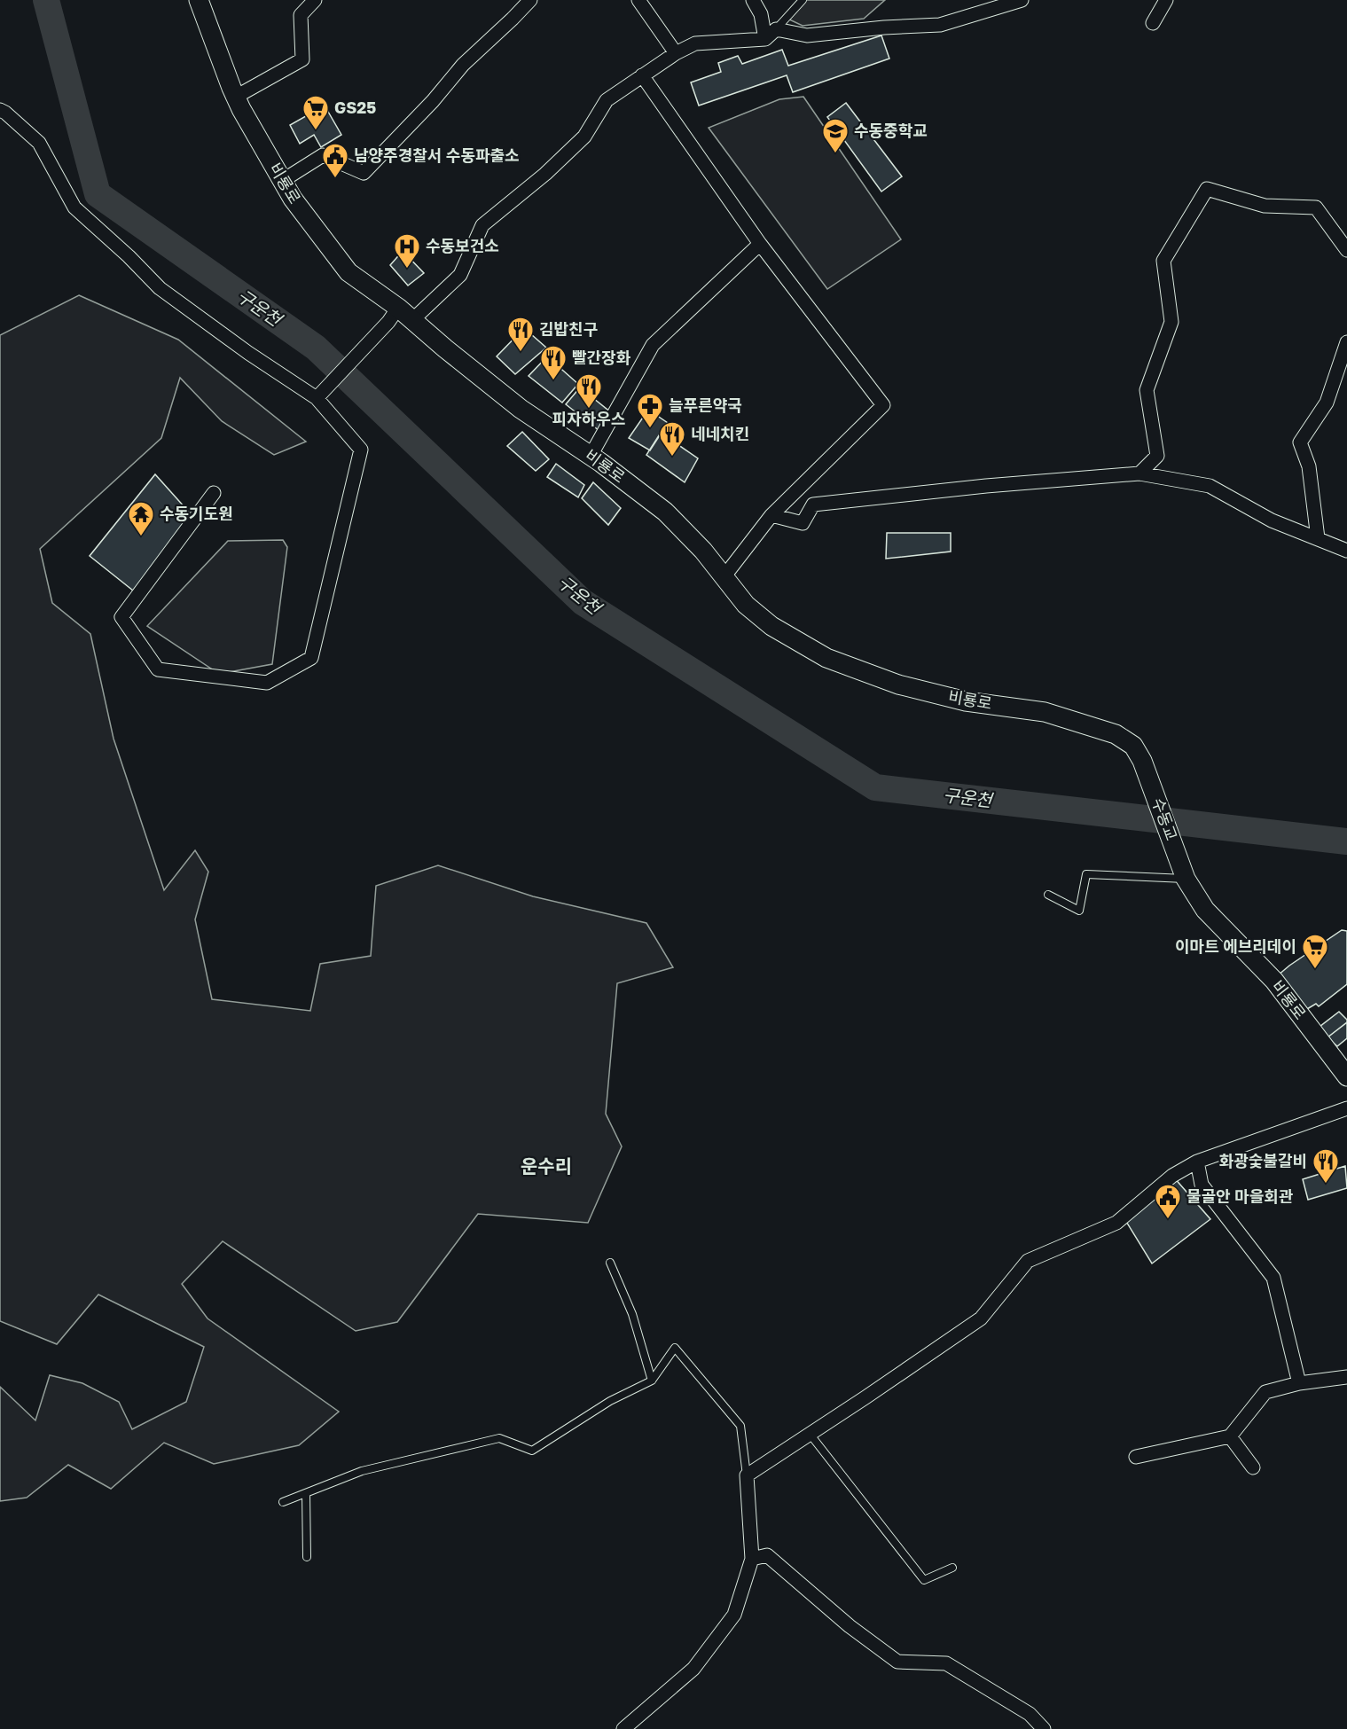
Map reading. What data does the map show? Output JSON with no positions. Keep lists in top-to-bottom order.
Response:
{
  "streets": {
    "main road": ["비룡로", "수동교"]
  },
  "crossings": [
    ["비룡로", "수동교"]
  ],
  "districts": ["운수리"],
  "water": ["구운천"],
  "places": {
    "supermarket": ["GS25", "이마트 에브리데이"],
    "school or university": ["수동중학교"],
    "public building": ["남양주경찰서 수동파출소", "물골안 마을회관"],
    "hospital": ["수동보건소"],
    "restaurant": [
      "김밥친구",
      "빨간장화",
      "피자하우스",
      "네네치킨",
      "화광숯불갈비"
    ],
    "pharmacy": ["늘푸른약국"],
    "temple": ["수동기도원"]
  }
}
